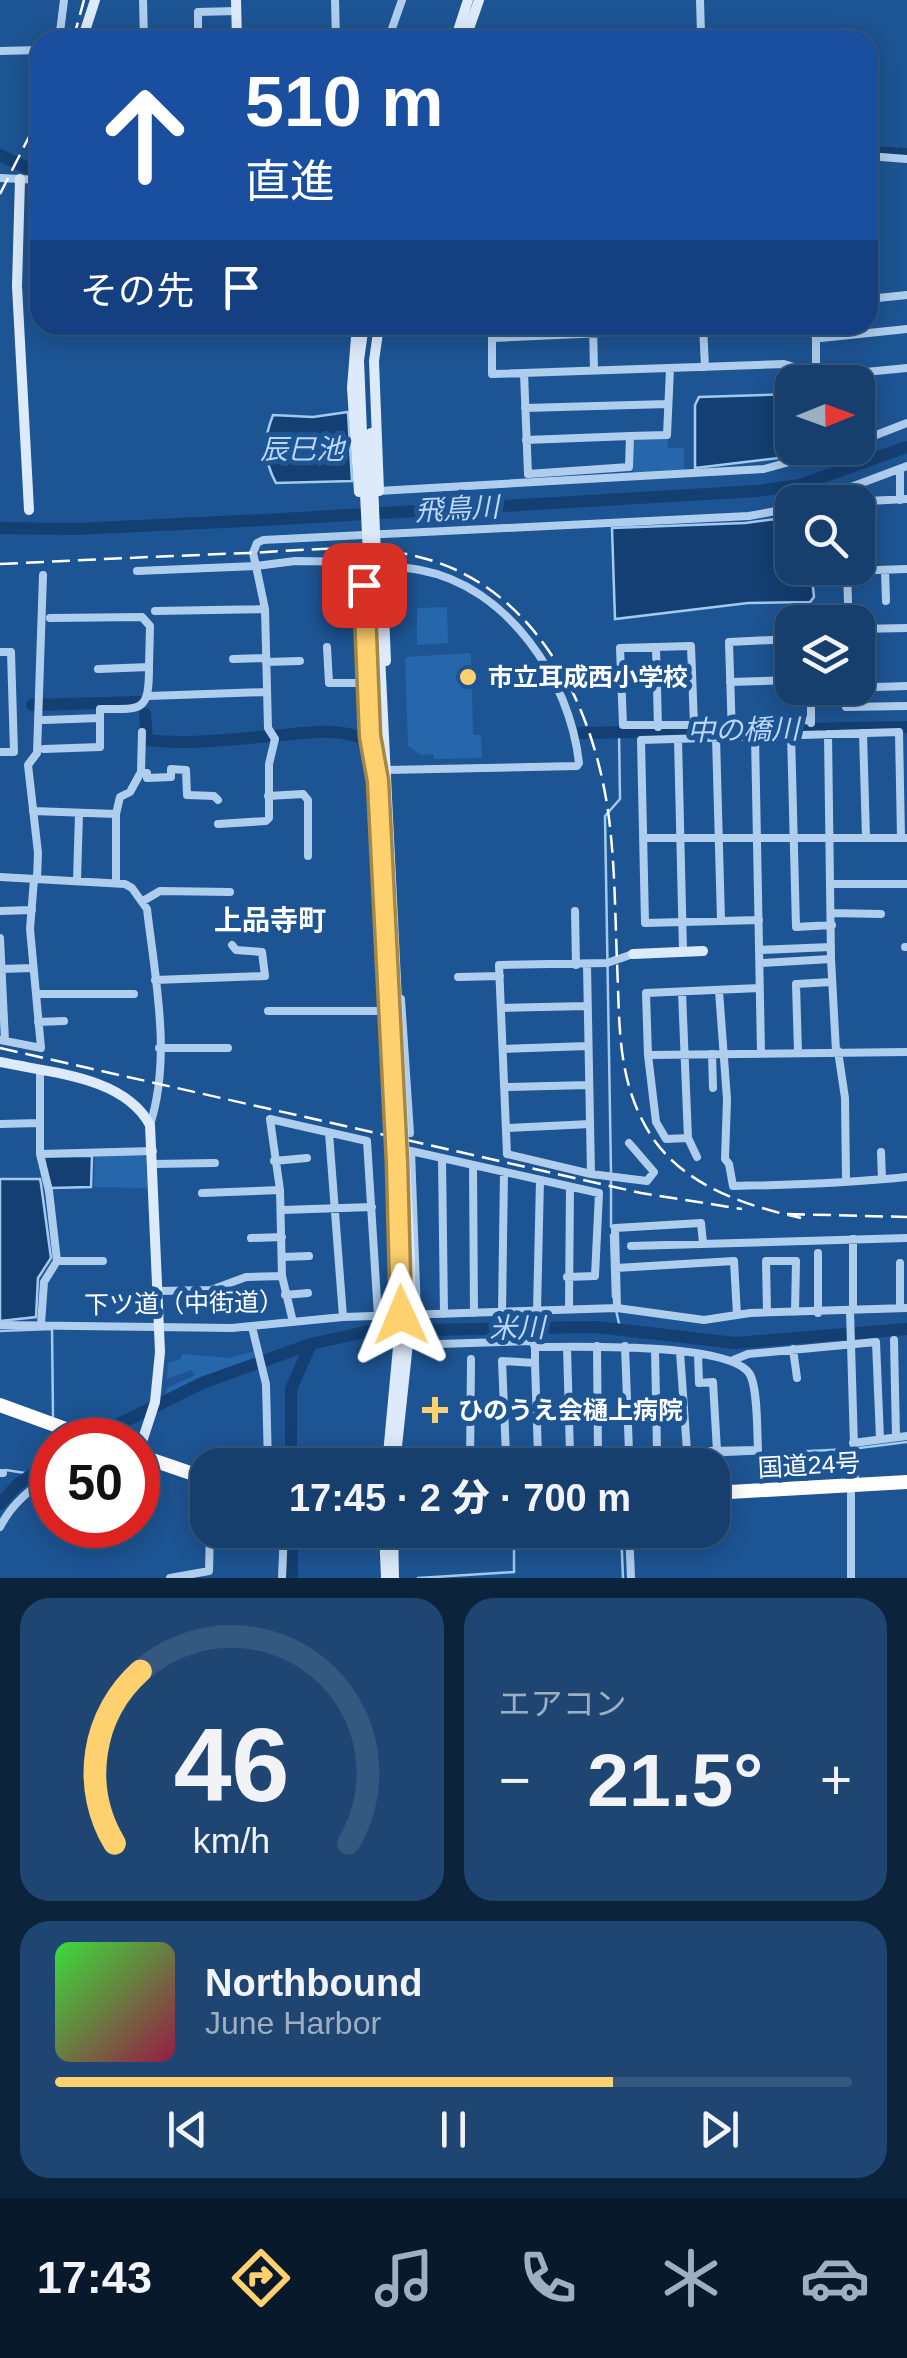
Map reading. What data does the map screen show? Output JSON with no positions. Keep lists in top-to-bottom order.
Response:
{
  "streets": {
    "highway": ["国道24号"],
    "street": ["下ツ道（中街道）"]
  },
  "districts": ["上品寺町"],
  "water": [
    "辰巳池",
    "飛鳥川",
    "中の橋川",
    "米川"
  ],
  "places": {
    "other": ["市立耳成西小学校"],
    "health": ["ひのうえ会樋上病院"]
  },
  "north": "right",
  "page": {
    "turn": ["510 m", "直進"],
    "then": "その先",
    "limit": "50",
    "trip": "17:45 · 2 分 · 700 m",
    "tile": "エアコン",
    "heat": ["−", "21.5°", "+"],
    "song": ["Northbound", "June Harbor"],
    "tabs": "17:43",
    "gauge": ["46", "km/h"]
  }
}
